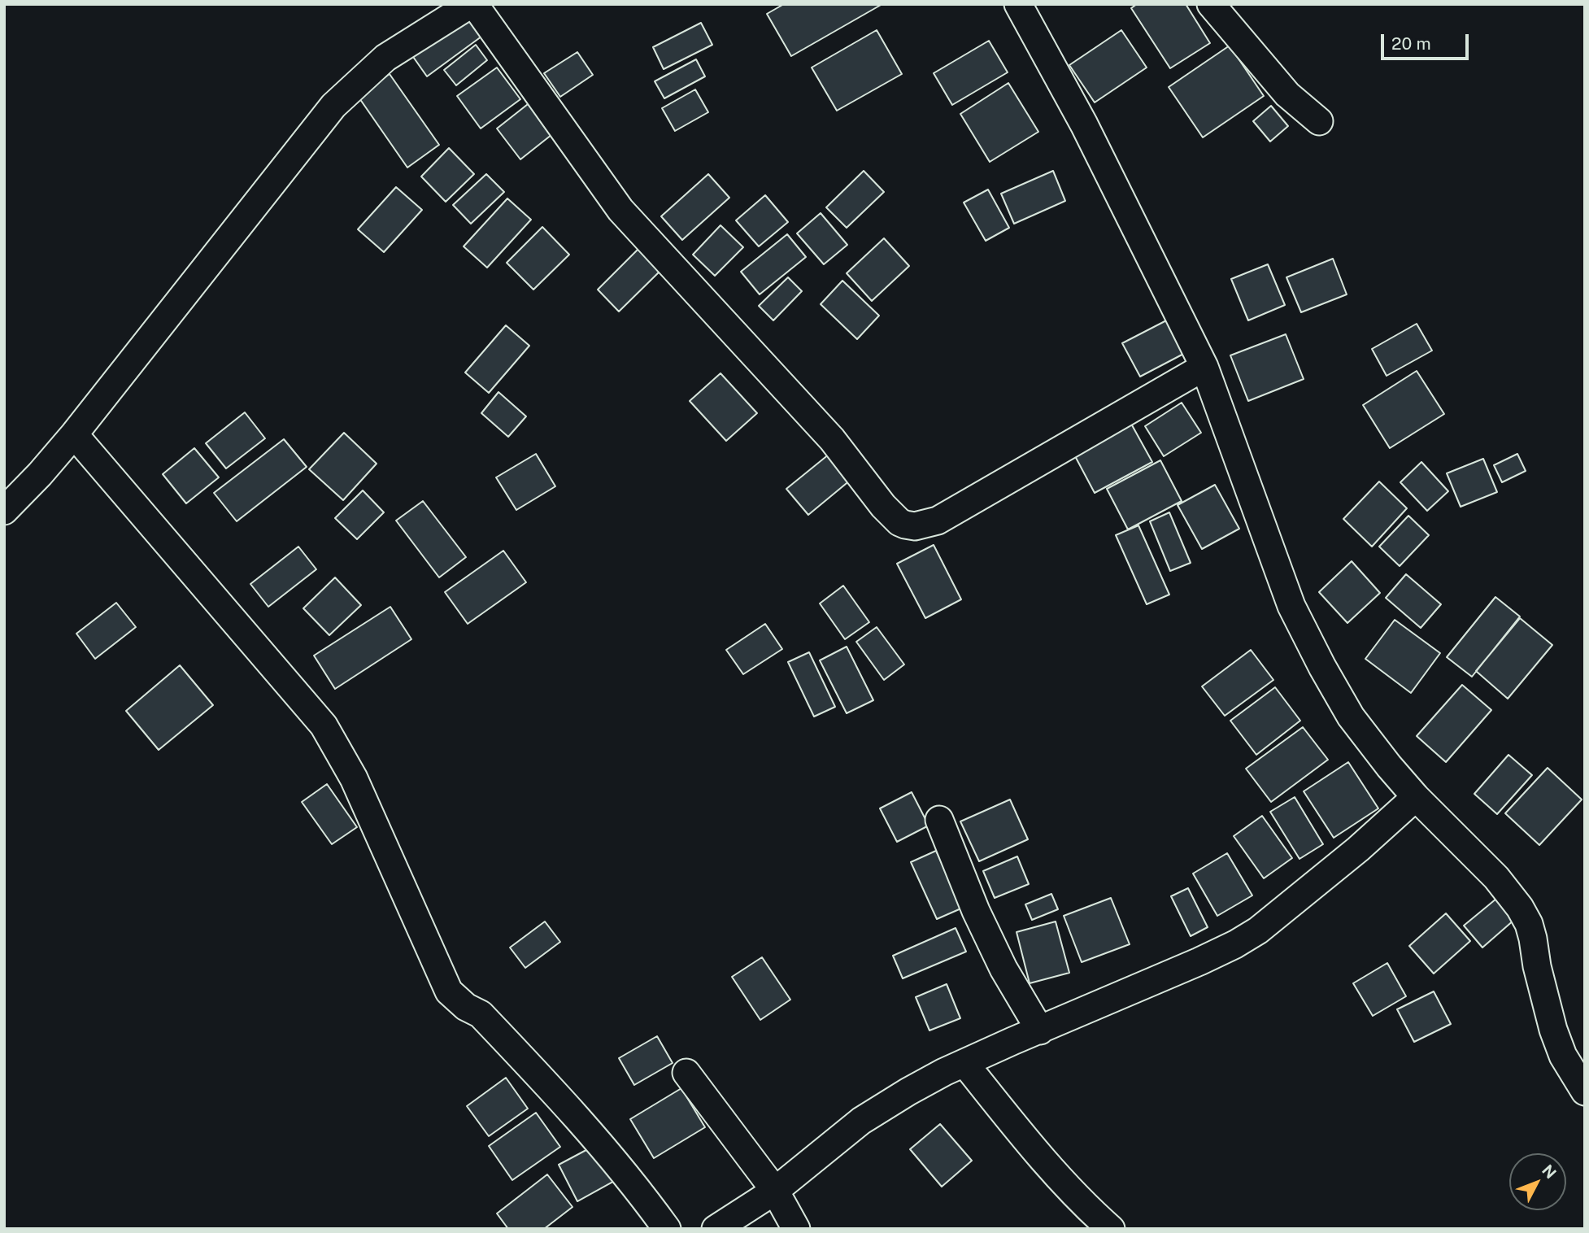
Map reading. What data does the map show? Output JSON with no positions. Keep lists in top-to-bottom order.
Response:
{
  "scale_bar": "20 m",
  "north": "top right"
}
